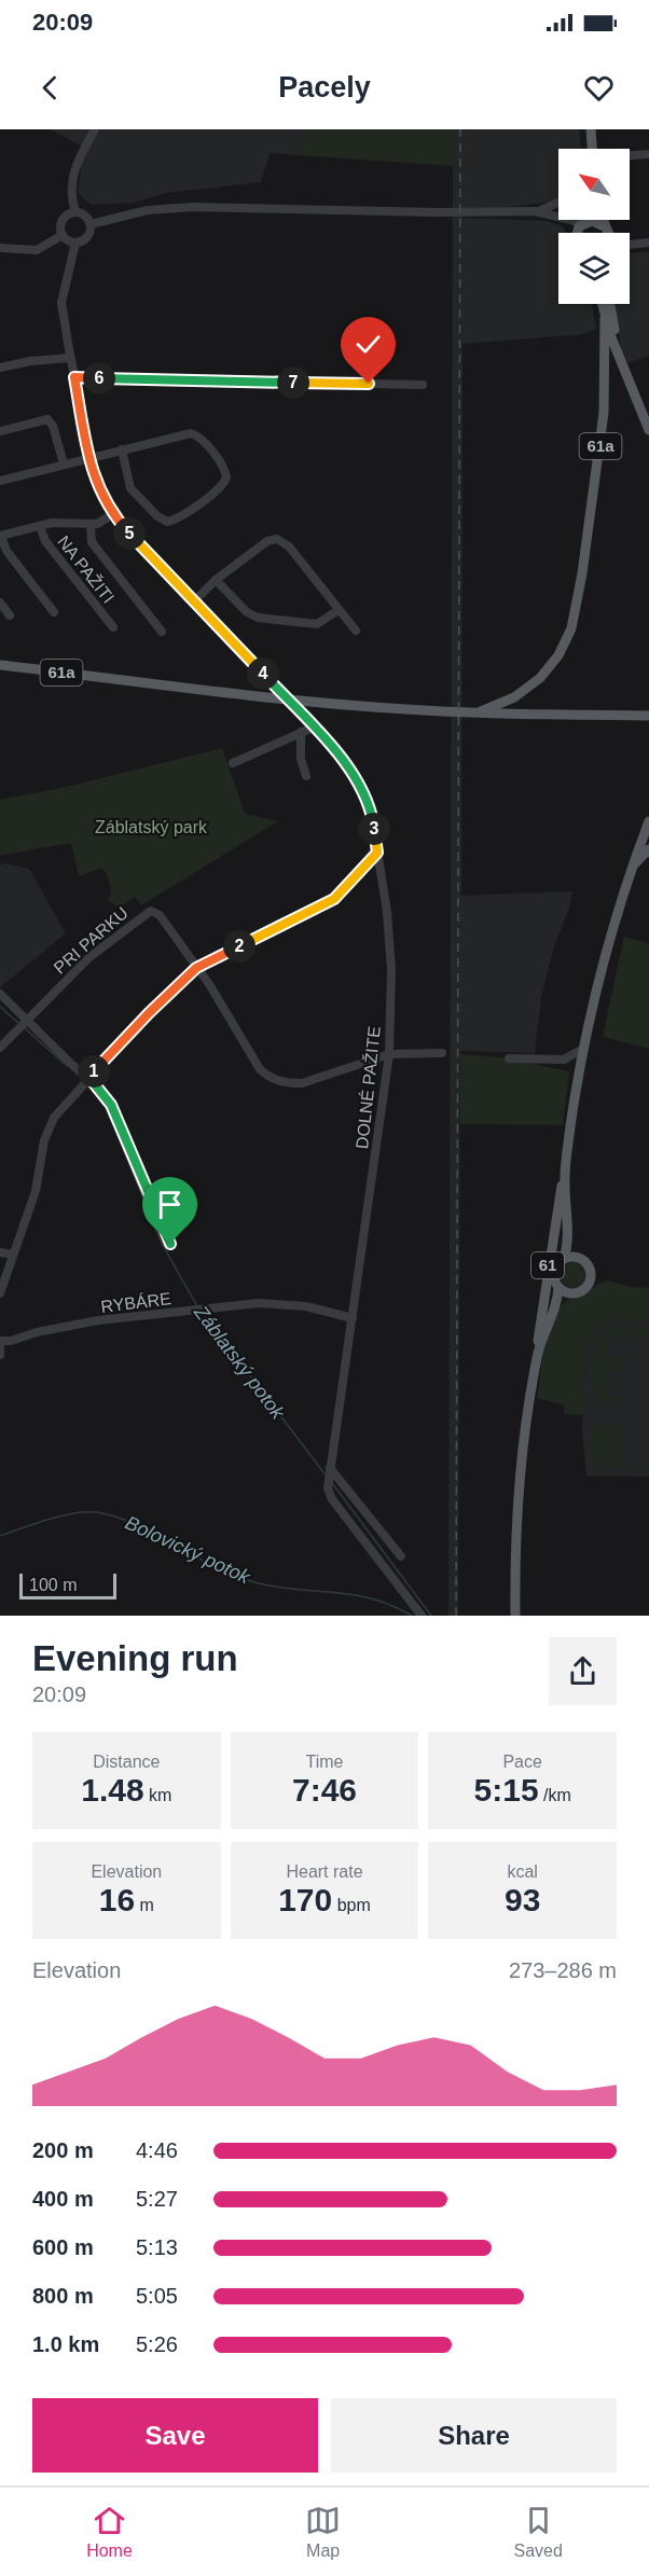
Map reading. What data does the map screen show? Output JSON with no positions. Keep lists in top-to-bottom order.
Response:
{
  "streets": {
    "main road": ["61a", "61"],
    "street": [
      "NA PAŽITI",
      "PRI PARKU",
      "DOLNÉ PAŽITE",
      "RYBÁRE"
    ]
  },
  "crossings": [
    ["NA PAŽITI", "DOLNÉ PAŽITE"],
    ["DOLNÉ PAŽITE", "RYBÁRE"]
  ],
  "water": ["Záblatský potok", "Bolovický potok"],
  "parks": ["Záblatský park"],
  "scale_bar": "100 m",
  "north": "top left",
  "page": {
    "status": "20:09",
    "header": "Pacely",
    "pins": [
      "6",
      "7",
      "5",
      "4",
      "3",
      "2",
      "1"
    ],
    "scale": "100 m",
    "heading": ["Evening run", "20:09"],
    "stats": [
      ["Distance", "1.48 km"],
      ["Time", "7:46"],
      ["Pace", "5:15 /km"],
      ["Elevation", "16 m"],
      ["Heart rate", "170 bpm"],
      ["kcal", "93"]
    ],
    "chart": ["Elevation", "273–286 m"],
    "list": [
      {
        "name": "200 m",
        "note": "4:46"
      },
      {
        "name": "400 m",
        "note": "5:27"
      },
      {
        "name": "600 m",
        "note": "5:13"
      },
      {
        "name": "800 m",
        "note": "5:05"
      },
      {
        "name": "1.0 km",
        "note": "5:26"
      }
    ],
    "buttons": ["Save", "Share"],
    "tabs": ["Home", "Map", "Saved"]
  }
}
